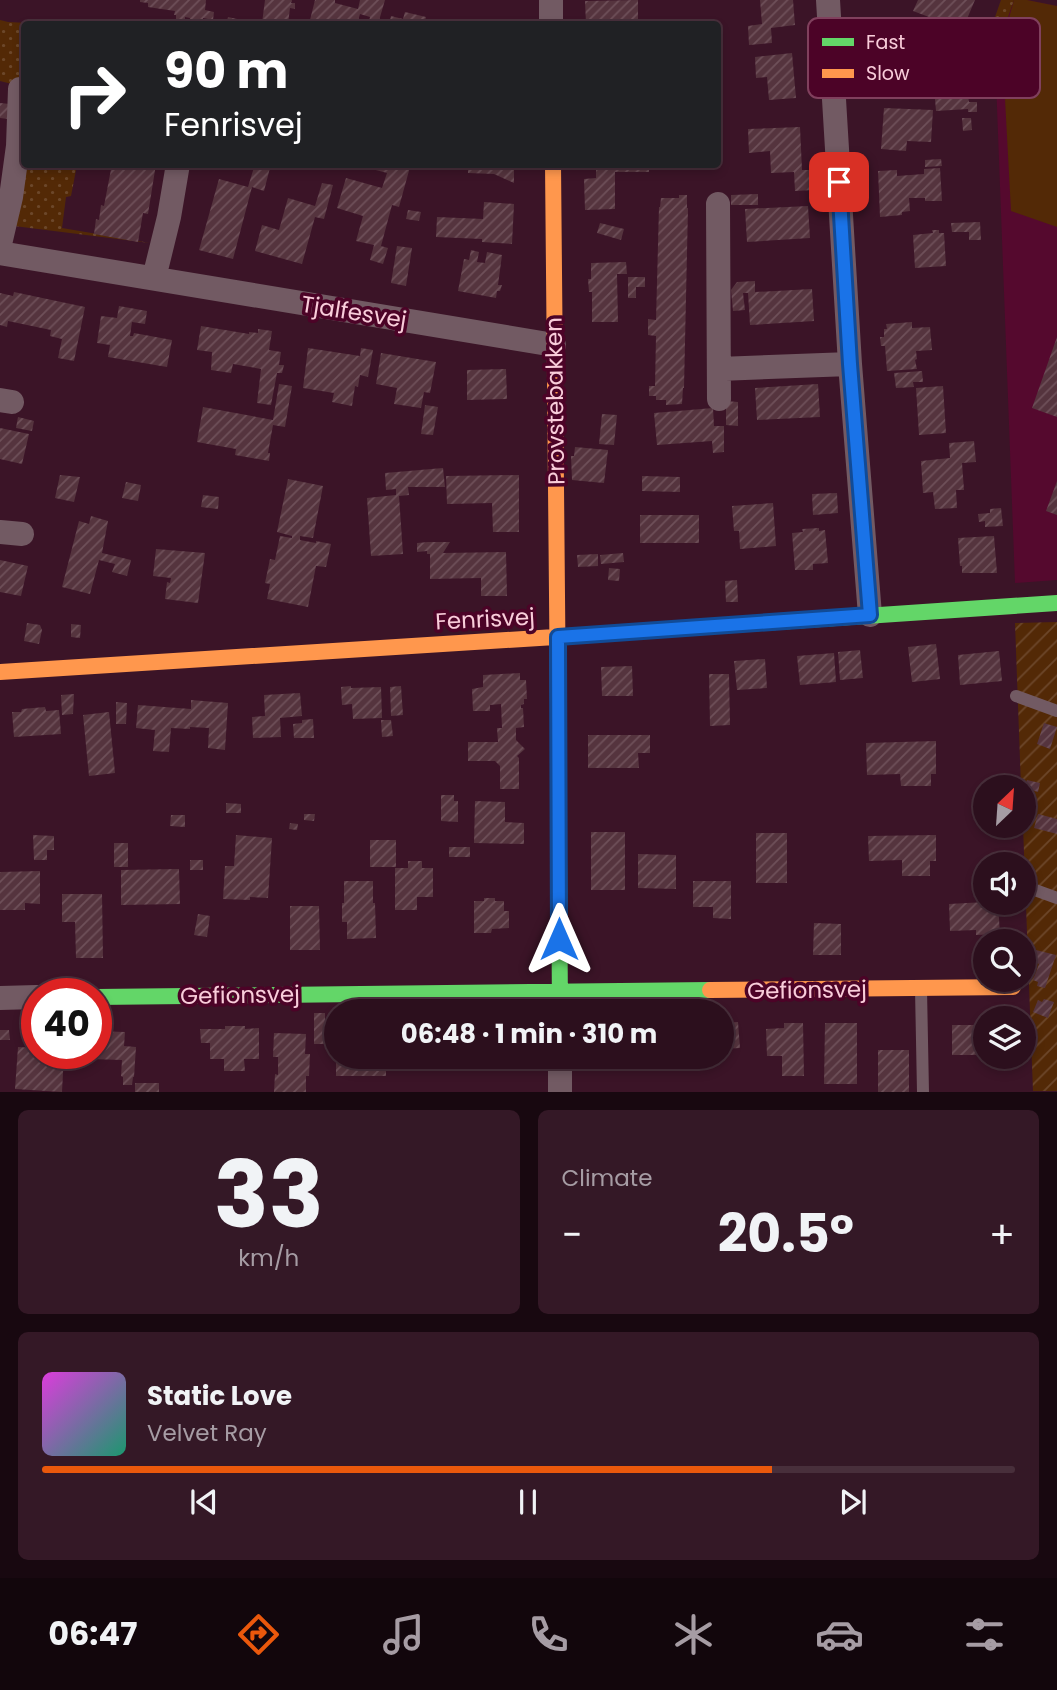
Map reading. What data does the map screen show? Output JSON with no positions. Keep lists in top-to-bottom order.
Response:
{
  "streets": {
    "street": [
      "Tjalfesvej",
      "Provstebakken",
      "Fenrisvej",
      "Gefionsvej"
    ]
  },
  "crossings": [
    ["Tjalfesvej", "Provstebakken"],
    ["Provstebakken", "Fenrisvej"],
    ["Provstebakken", "Gefionsvej"]
  ],
  "legend": ["Fast", "Slow"],
  "north": "top right",
  "page": {
    "turn": ["90 m", "Fenrisvej"],
    "limit": "40",
    "trip": "06:48 · 1 min · 310 m",
    "tile": [
      ["33", "km/h"],
      "Climate"
    ],
    "heat": ["−", "20.5°", "+"],
    "song": ["Static Love", "Velvet Ray"],
    "tabs": "06:47"
  }
}
